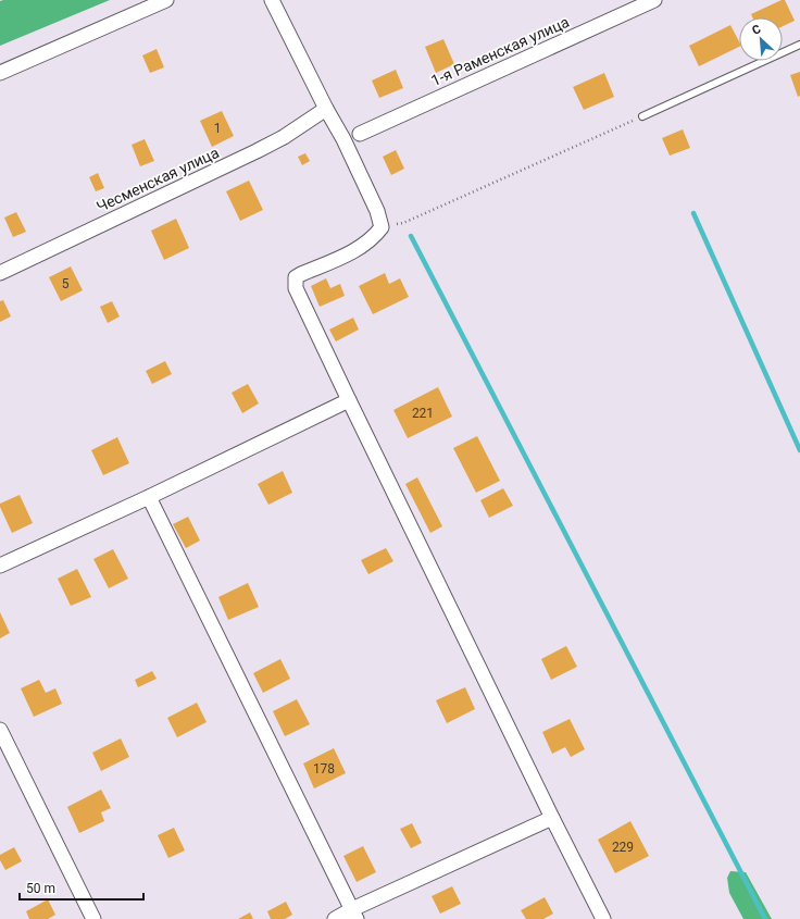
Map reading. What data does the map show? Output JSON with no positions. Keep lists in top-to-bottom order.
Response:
{
  "streets": {
    "street": ["1-я Раменская улица", "Чесменская улица"]
  },
  "house_numbers": [
    "1",
    "5",
    "221",
    "178",
    "229"
  ],
  "scale_bar": "50 m",
  "north": "top left"
}
